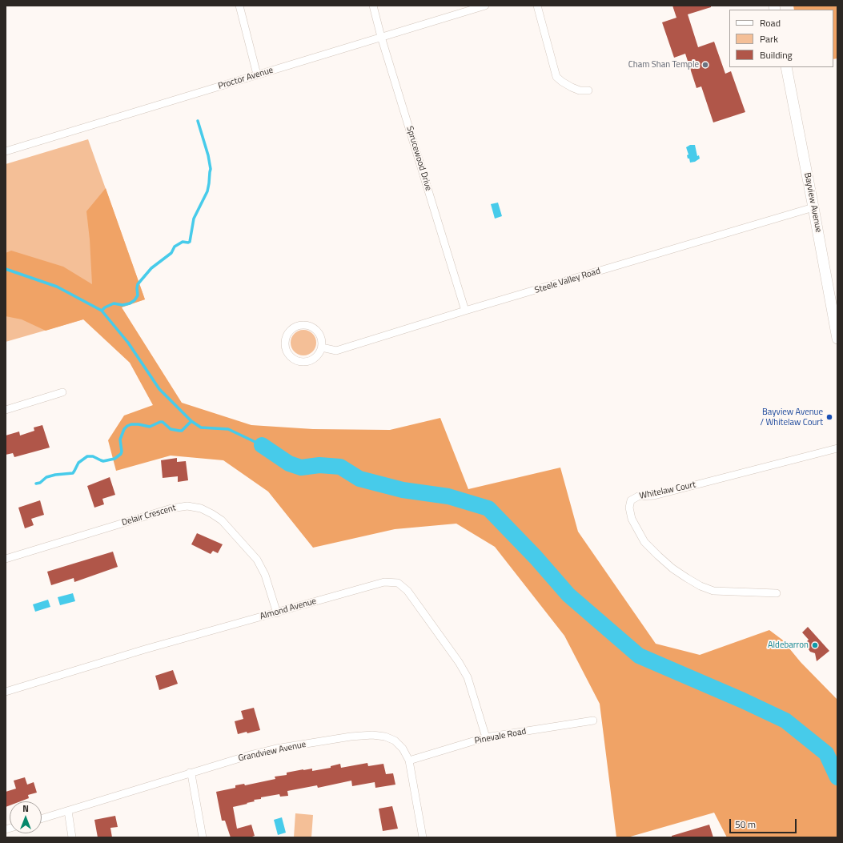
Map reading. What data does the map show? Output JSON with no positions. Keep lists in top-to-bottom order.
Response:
{
  "streets": {
    "main road": ["Bayview Avenue"],
    "street": [
      "Proctor Avenue",
      "Sprucewood Drive",
      "Steele Valley Road",
      "Whitelaw Court",
      "Delair Crescent",
      "Almond Avenue",
      "Pinevale Road",
      "Grandview Avenue"
    ]
  },
  "crossings": [
    ["Proctor Avenue", "Sprucewood Drive"],
    ["Sprucewood Drive", "Steele Valley Road"],
    ["Bayview Avenue", "Steele Valley Road"],
    ["Delair Crescent", "Almond Avenue"],
    ["Almond Avenue", "Pinevale Road"],
    ["Pinevale Road", "Grandview Avenue"]
  ],
  "places": ["Cham Shan Temple", "Bayview Avenue / Whitelaw Court", "Aldebarron"],
  "legend": ["Road", "Park", "Building"],
  "scale_bar": "50 m",
  "north": "top"
}
